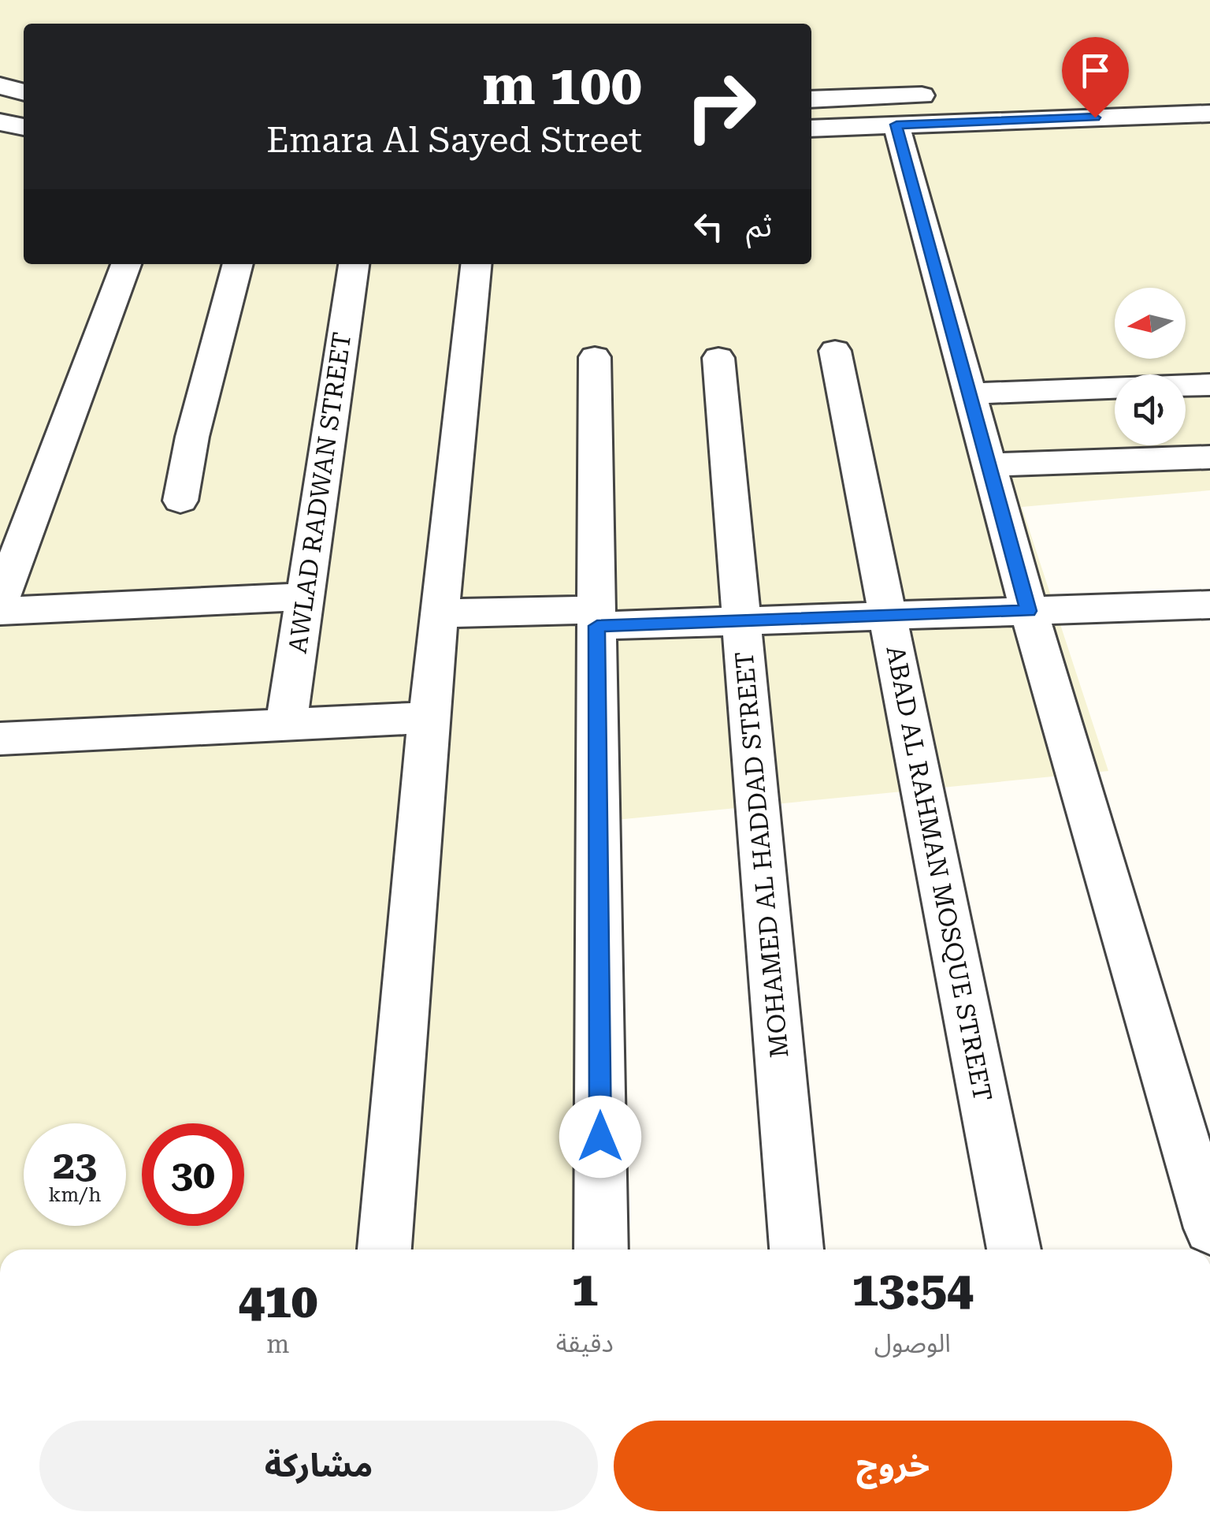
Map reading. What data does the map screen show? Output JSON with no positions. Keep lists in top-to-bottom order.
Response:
{
  "streets": {
    "street": ["AWLAD RADWAN STREET", "MOHAMED AL HADDAD STREET", "ABAD AL RAHMAN MOSQUE STREET"]
  },
  "north": "left",
  "page": {
    "turn": ["100 m", "Emara Al Sayed Street"],
    "then": "ثم",
    "speed": "23 km/h",
    "limit": "30",
    "eta": [
      "13:54",
      "الوصول",
      "1",
      "دقيقة",
      "410",
      "m"
    ],
    "buttons": ["خروج", "مشاركة"]
  }
}
